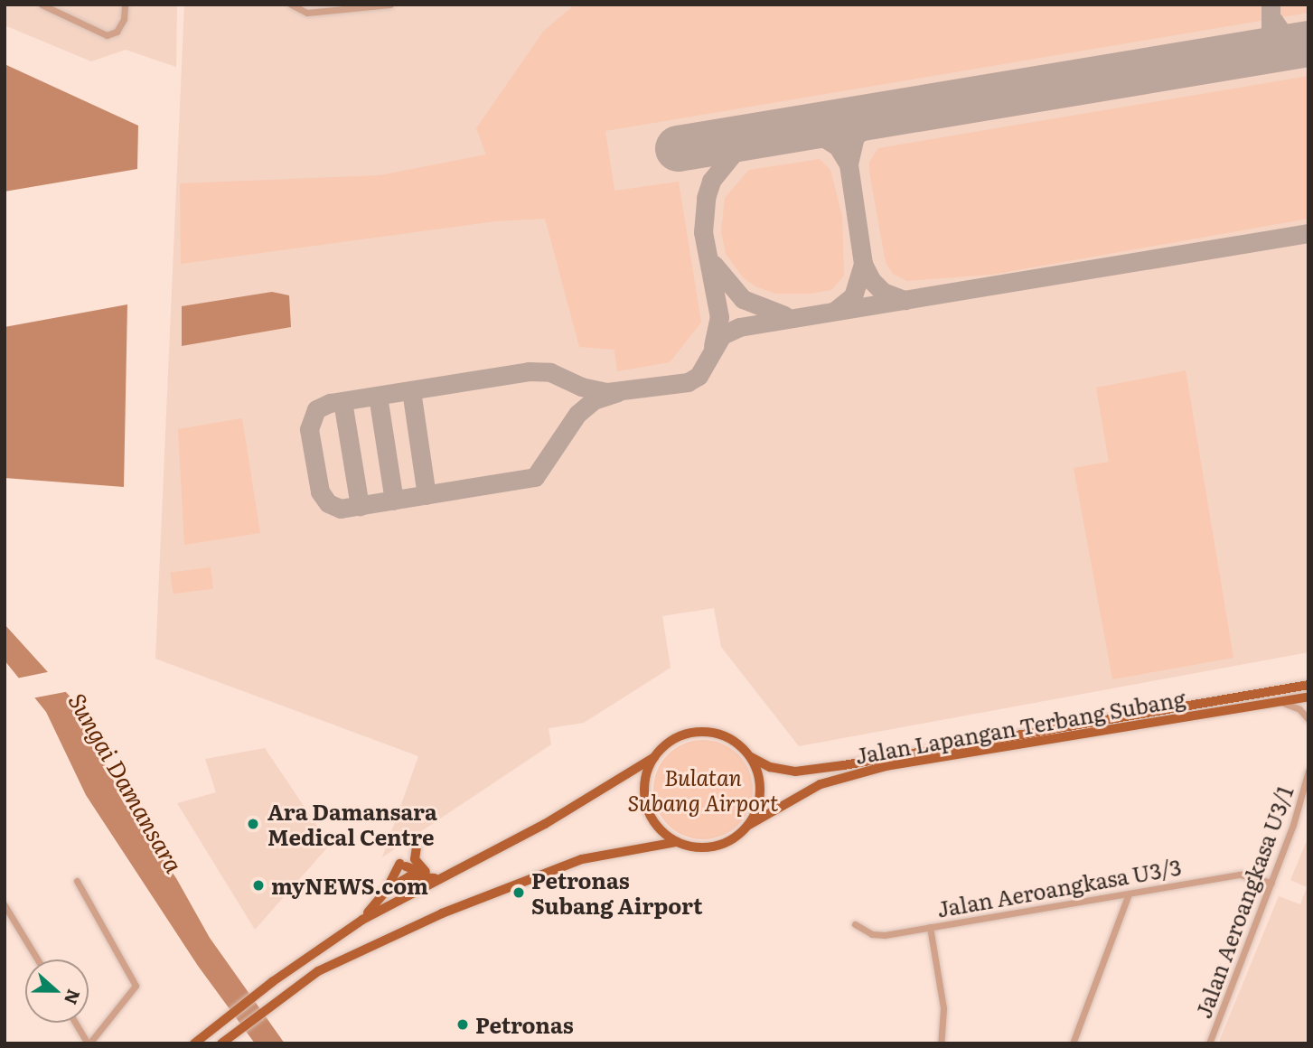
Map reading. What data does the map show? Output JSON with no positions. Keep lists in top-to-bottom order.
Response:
{
  "streets": {
    "main road": ["Jalan Lapangan Terbang Subang"],
    "street": ["Jalan Aeroangkasa U3/3", "Jalan Aeroangkasa U3/1"]
  },
  "crossings": [
    ["Jalan Aeroangkasa U3/3", "Jalan Aeroangkasa U3/1"]
  ],
  "water": ["Sungai Damansara"],
  "parks": ["Bulatan Subang Airport"],
  "places": [
    "Ara Damansara Medical Centre",
    "myNEWS.com",
    "Petronas Subang Airport",
    "Petronas"
  ],
  "north": "right"
}
